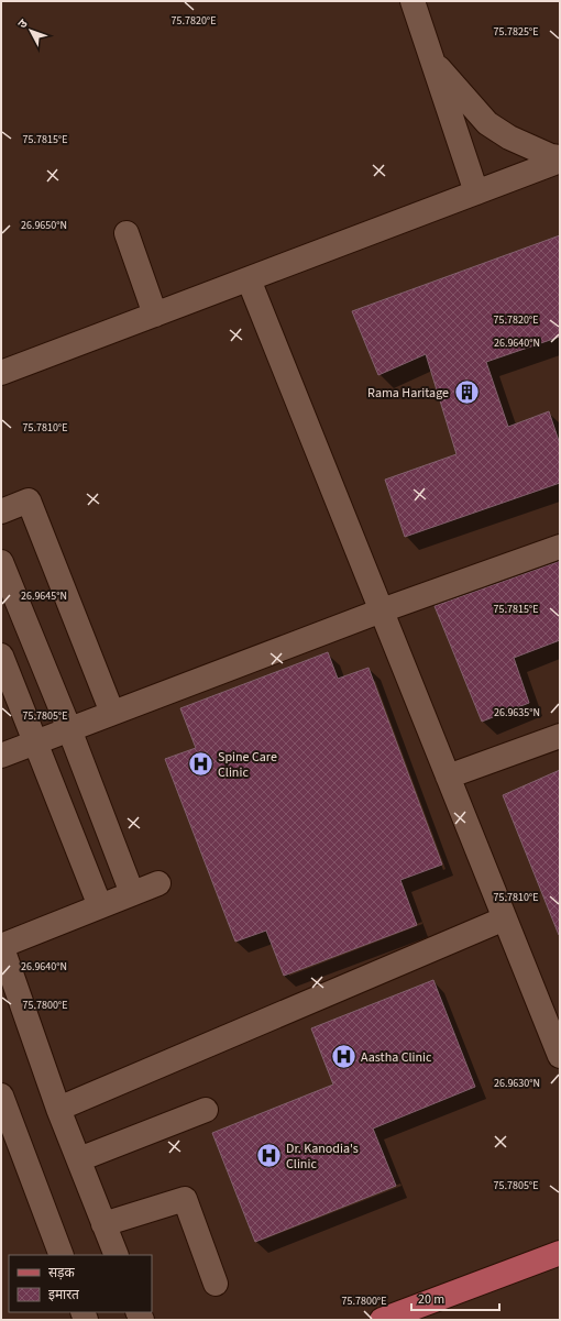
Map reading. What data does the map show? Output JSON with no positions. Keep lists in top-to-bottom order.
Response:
{
  "places": {
    "building": ["Rama Haritage"],
    "hospital": ["Spine Care Clinic", "Aastha Clinic", "Dr. Kanodia's Clinic"]
  },
  "legend": ["सड़क", "इमारत"],
  "scale_bar": "20 m",
  "north": "top left",
  "coordinates": [
    "75.7820°E",
    "75.7825°E",
    "75.7815°E",
    "26.9650°N",
    "26.9640°N",
    "75.7810°E",
    "26.9645°N",
    "26.9635°N",
    "75.7805°E",
    "75.7800°E",
    "26.9630°N"
  ]
}
